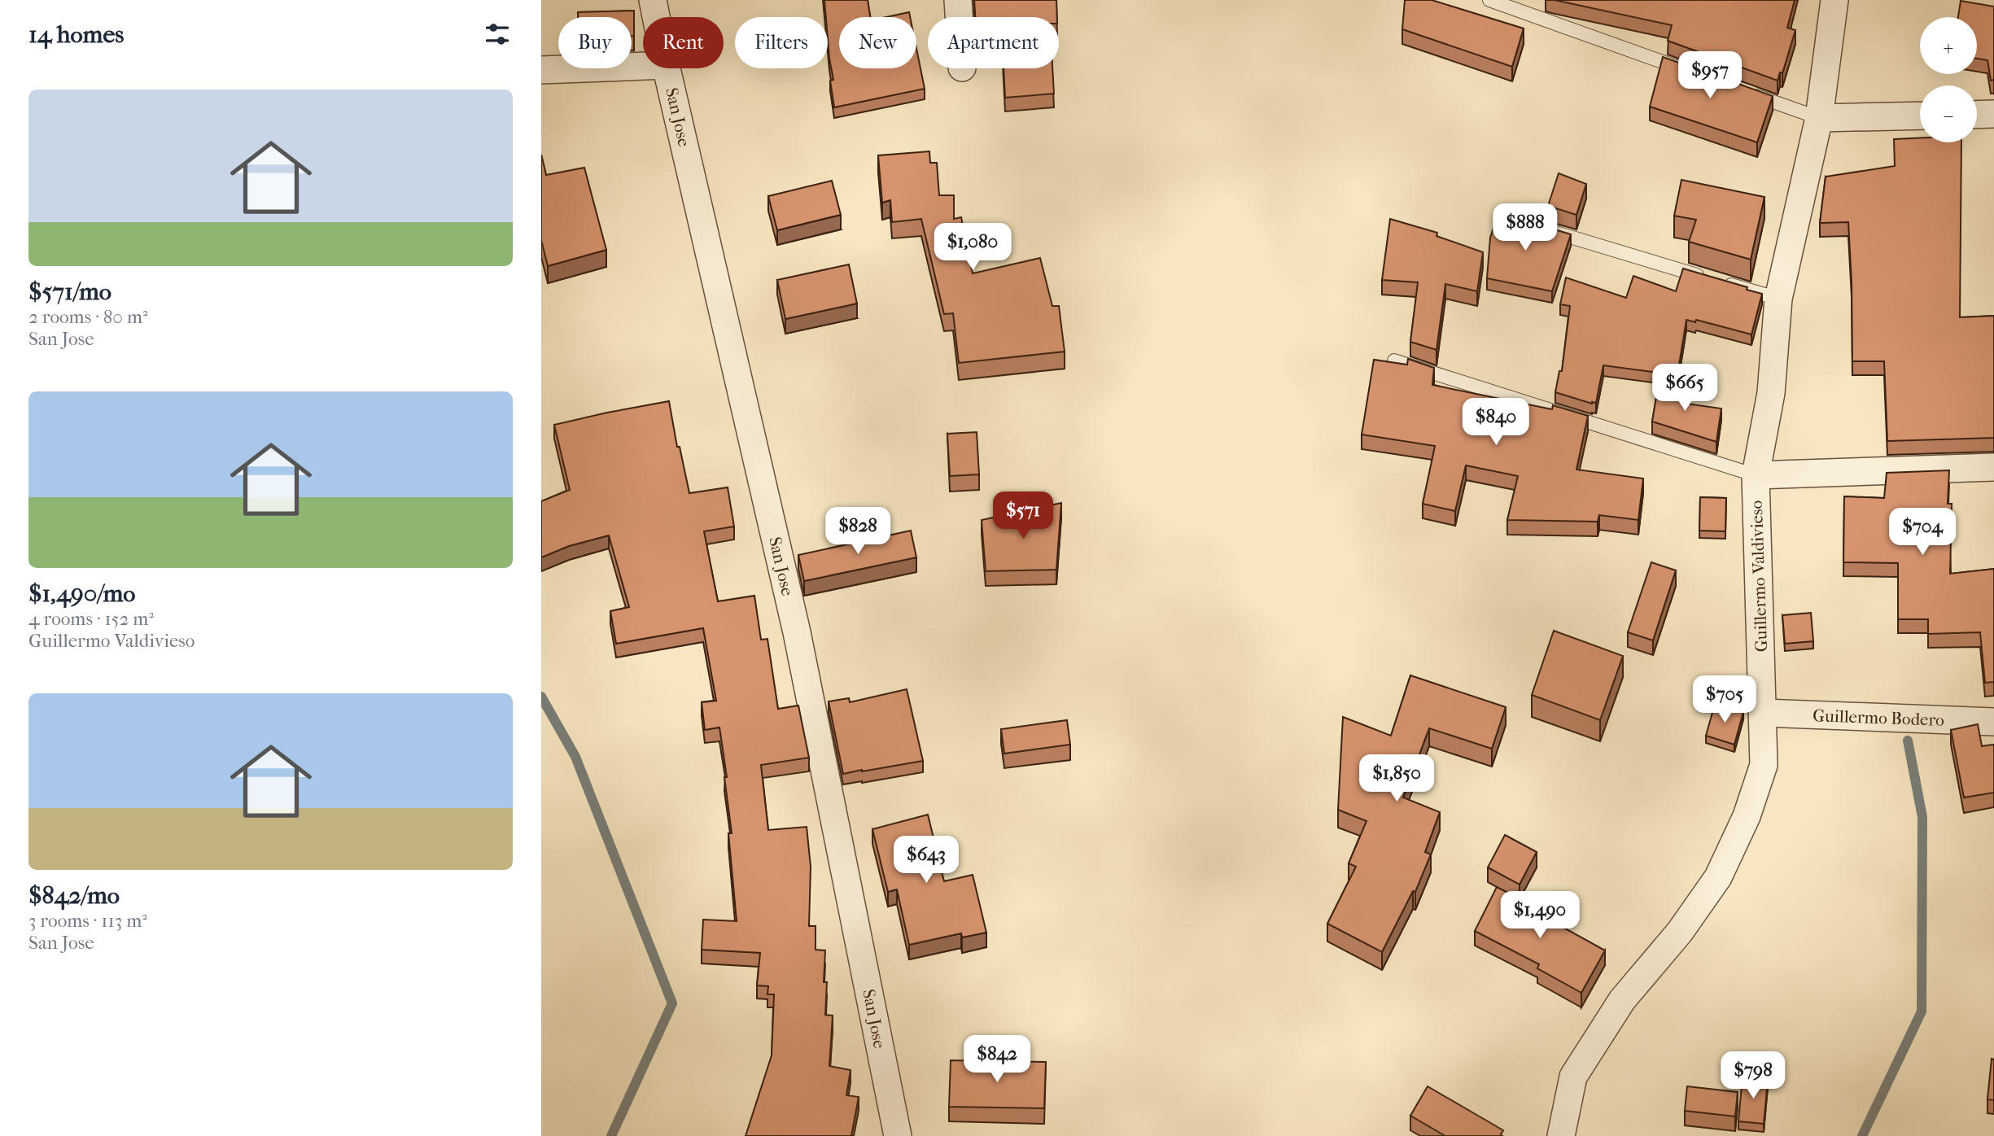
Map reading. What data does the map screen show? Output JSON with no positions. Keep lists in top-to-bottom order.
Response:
{
  "streets": {
    "street": ["San Jose", "Guillermo Valdivieso", "Guillermo Bodero"]
  },
  "crossings": [
    ["Guillermo Valdivieso", "Guillermo Bodero"]
  ],
  "page": {
    "heading": "14 homes",
    "map_buttons": ["+", "−"],
    "chip": [
      "Buy",
      "Rent",
      "Filters",
      "New",
      "Apartment"
    ],
    "price": [
      "$957",
      "$888",
      "$1,080",
      "$665",
      "$840",
      "$571",
      "$828",
      "$704",
      "$705",
      "$1,850",
      "$643",
      "$1,490",
      "$842",
      "$798"
    ],
    "list": [
      {
        "name": "$571/mo",
        "note": "2 rooms · 80 m² · San Jose"
      },
      {
        "name": "$1,490/mo",
        "note": "4 rooms · 152 m² · Guillermo Valdivieso"
      },
      {
        "name": "$842/mo",
        "note": "3 rooms · 113 m² · San Jose"
      }
    ]
  }
}
